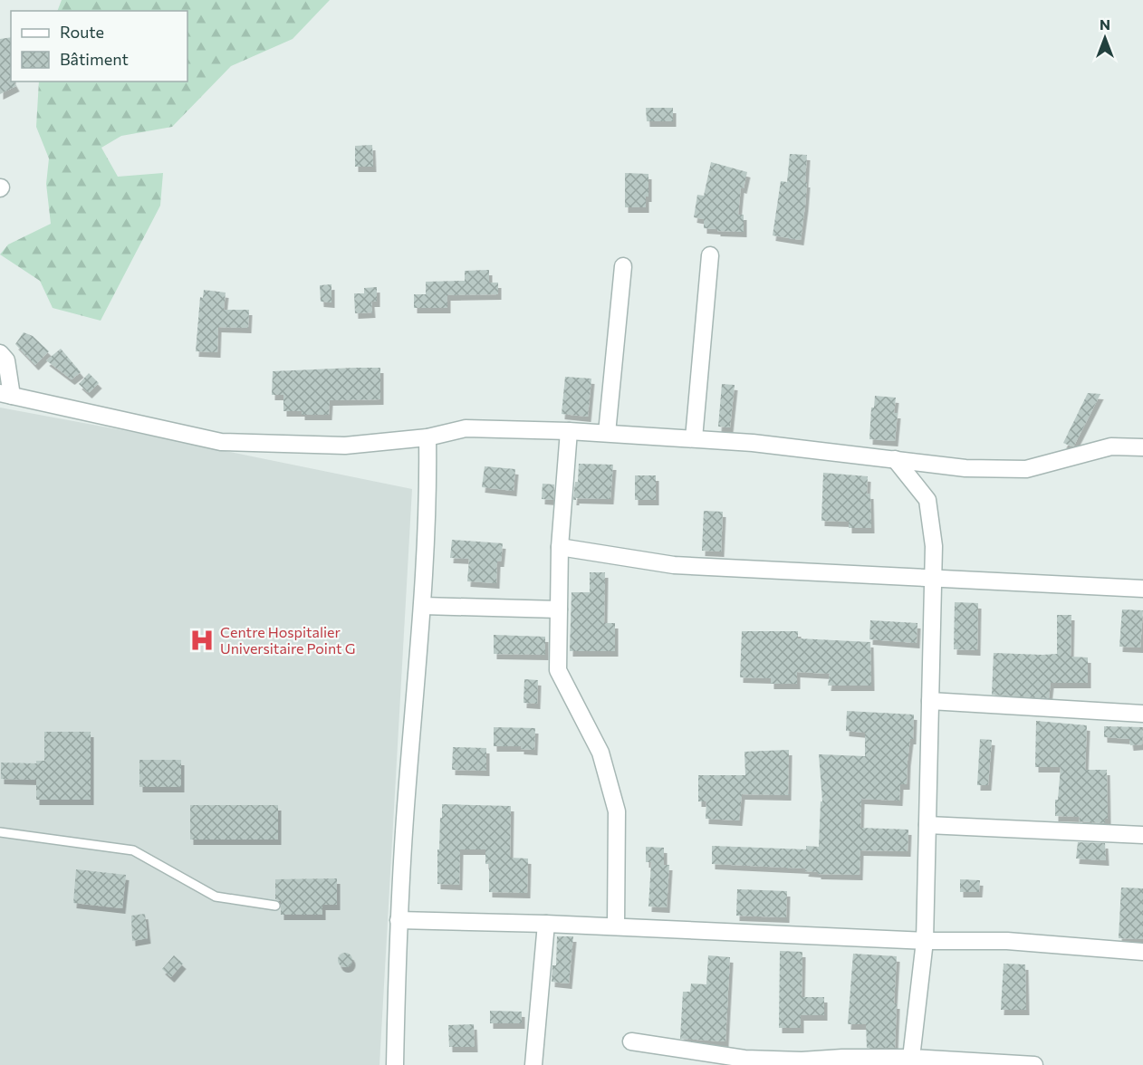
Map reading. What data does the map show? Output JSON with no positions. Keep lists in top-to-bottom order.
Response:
{
  "places": {
    "hospital": ["Centre Hospitalier Universitaire Point G"]
  },
  "legend": ["Route", "Bâtiment"],
  "north": "top"
}
